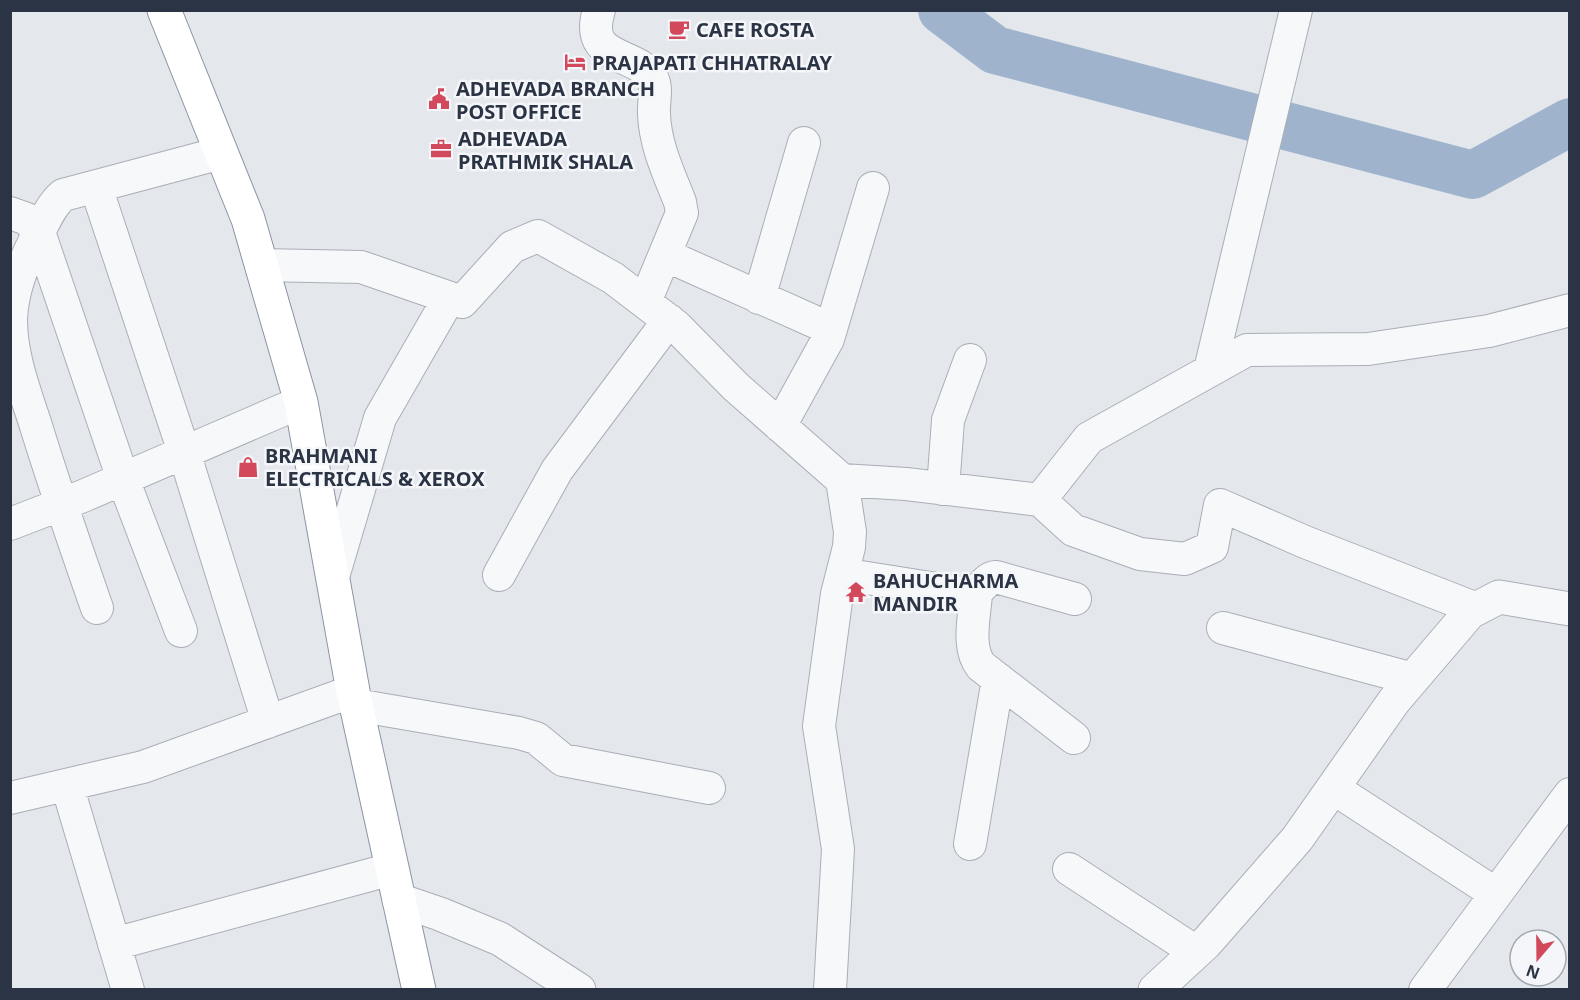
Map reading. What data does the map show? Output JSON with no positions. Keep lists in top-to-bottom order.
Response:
{
  "places": {
    "cafe": ["CAFE ROSTA"],
    "hotel": ["PRAJAPATI CHHATRALAY"],
    "public building": ["ADHEVADA BRANCH POST OFFICE"],
    "office": ["ADHEVADA PRATHMIK SHALA"],
    "shop": ["BRAHMANI ELECTRICALS & XEROX"],
    "temple": ["BAHUCHARMA MANDIR"]
  },
  "north": "bottom"
}
